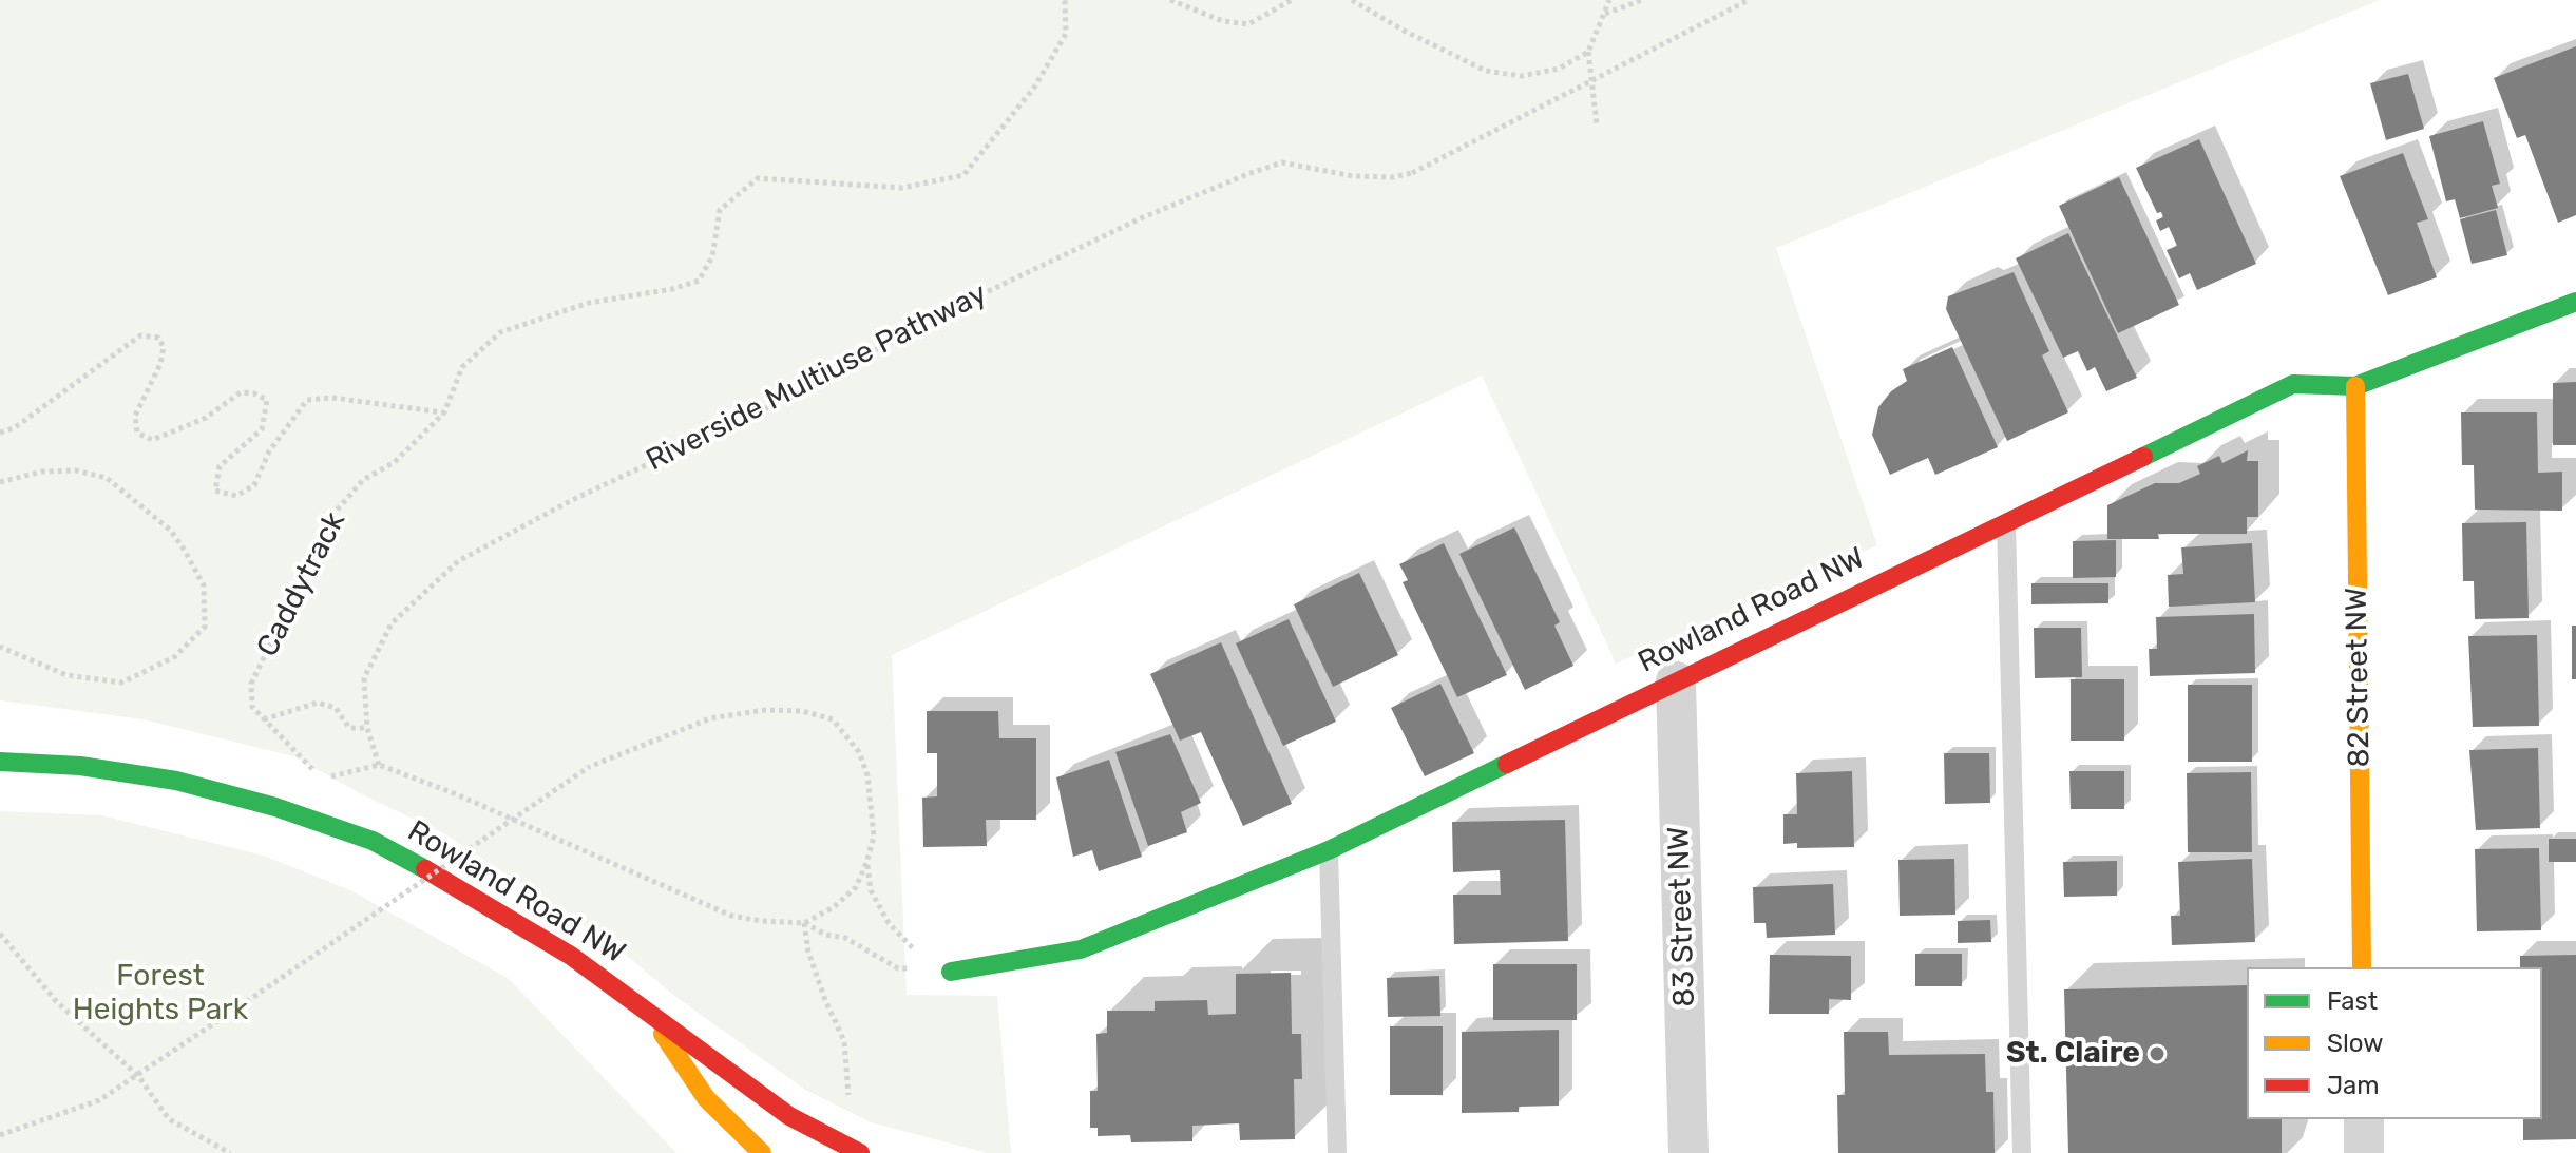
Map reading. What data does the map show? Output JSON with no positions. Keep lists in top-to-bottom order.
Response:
{
  "streets": {
    "street": ["Rowland Road NW", "82 Street NW", "83 Street NW"],
    "path": ["Riverside Multiuse Pathway", "Caddytrack"]
  },
  "crossings": [
    ["Rowland Road NW", "82 Street NW"],
    ["Rowland Road NW", "83 Street NW"]
  ],
  "parks": ["Forest Heights Park"],
  "places": ["St. Claire"],
  "legend": ["Fast", "Slow", "Jam"]
}
